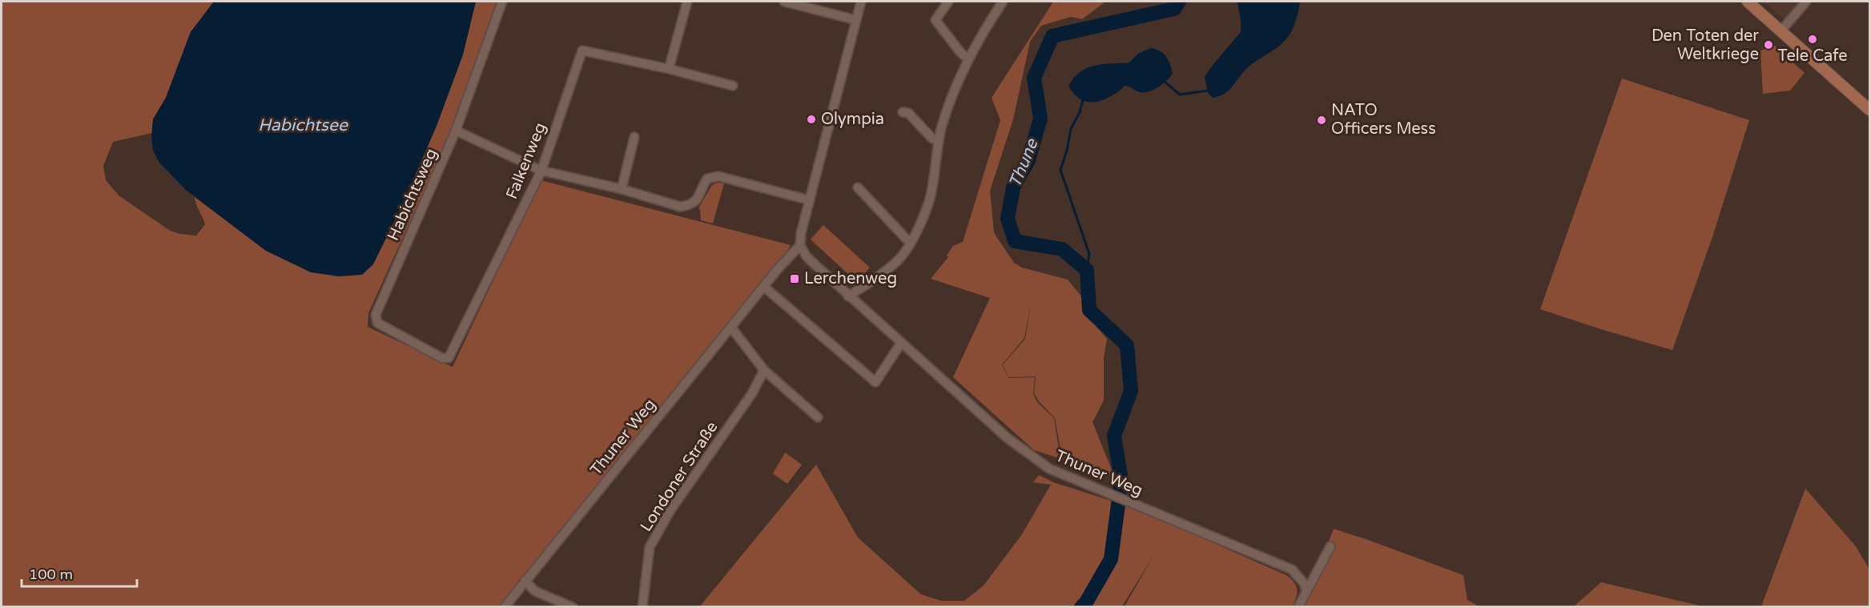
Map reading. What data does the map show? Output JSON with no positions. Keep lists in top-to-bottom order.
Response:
{
  "streets": {
    "street": [
      "Falkenweg",
      "Habichtsweg",
      "Thuner Weg",
      "Londoner Straße"
    ]
  },
  "crossings": [
    ["Falkenweg", "Habichtsweg"]
  ],
  "water": ["Habichtsee", "Thune"],
  "places": {
    "other": [
      "Tele Cafe",
      "Den Toten der Weltkriege",
      "Olympia",
      "NATO Officers Mess"
    ],
    "transit": ["Lerchenweg"]
  },
  "scale_bar": "100 m"
}
